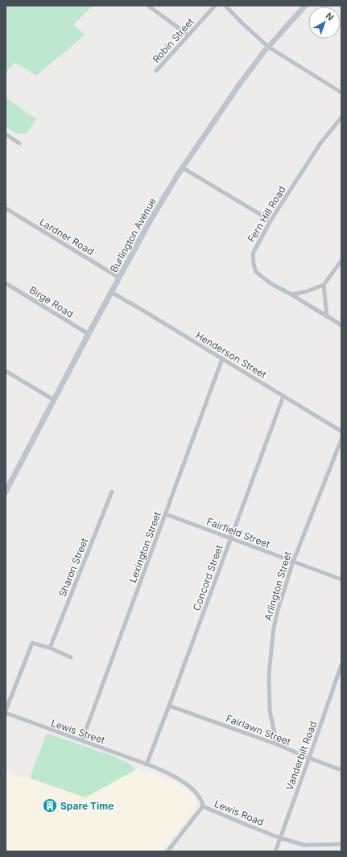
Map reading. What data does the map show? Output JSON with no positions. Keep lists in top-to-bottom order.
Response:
{
  "streets": {
    "main road": ["Burlington Avenue"],
    "street": [
      "Robin Street",
      "Fern Hill Road",
      "Lardner Road",
      "Birge Road",
      "Henderson Street",
      "Fairfield Street",
      "Lexington Street",
      "Sharon Street",
      "Concord Street",
      "Arlington Street",
      "Fairlawn Street",
      "Lewis Street",
      "Vanderbilt Road",
      "Lewis Road"
    ]
  },
  "crossings": [
    ["Burlington Avenue", "Lardner Road"],
    ["Burlington Avenue", "Birge Road"],
    ["Burlington Avenue", "Henderson Street"],
    ["Henderson Street", "Lexington Street"],
    ["Henderson Street", "Concord Street"],
    ["Fairfield Street", "Lexington Street"],
    ["Fairfield Street", "Concord Street"],
    ["Fairfield Street", "Arlington Street"],
    ["Lexington Street", "Lewis Street"],
    ["Concord Street", "Fairlawn Street"],
    ["Concord Street", "Lewis Street"],
    ["Concord Street", "Lewis Road"],
    ["Arlington Street", "Fairlawn Street"],
    ["Fairlawn Street", "Vanderbilt Road"],
    ["Lewis Street", "Lewis Road"],
    ["Vanderbilt Road", "Lewis Road"]
  ],
  "places": {
    "building": ["Spare Time"]
  },
  "north": "top right"
}
